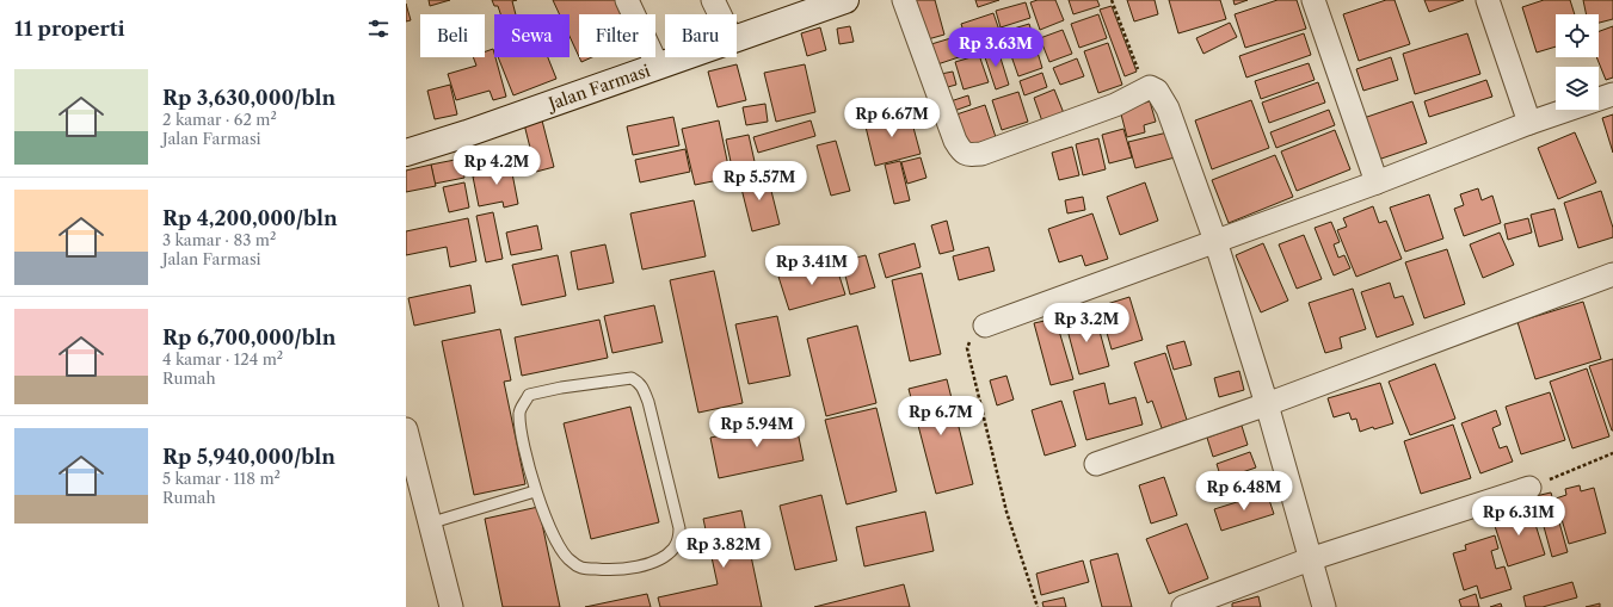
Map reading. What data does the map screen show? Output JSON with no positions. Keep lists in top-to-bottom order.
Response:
{
  "streets": {
    "street": ["Jalan Farmasi"]
  },
  "page": {
    "heading": "11 properti",
    "chip": [
      "Beli",
      "Sewa",
      "Filter",
      "Baru"
    ],
    "price": [
      "Rp 3.63M",
      "Rp 6.67M",
      "Rp 4.2M",
      "Rp 5.57M",
      "Rp 3.41M",
      "Rp 3.2M",
      "Rp 6.7M",
      "Rp 5.94M",
      "Rp 6.48M",
      "Rp 6.31M",
      "Rp 3.82M"
    ],
    "list": [
      {
        "name": "Rp 3,630,000/bln",
        "note": "2 kamar · 62 m² · Jalan Farmasi"
      },
      {
        "name": "Rp 4,200,000/bln",
        "note": "3 kamar · 83 m² · Jalan Farmasi"
      },
      {
        "name": "Rp 6,700,000/bln",
        "note": "4 kamar · 124 m² · Rumah"
      },
      {
        "name": "Rp 5,940,000/bln",
        "note": "5 kamar · 118 m² · Rumah"
      }
    ]
  }
}
